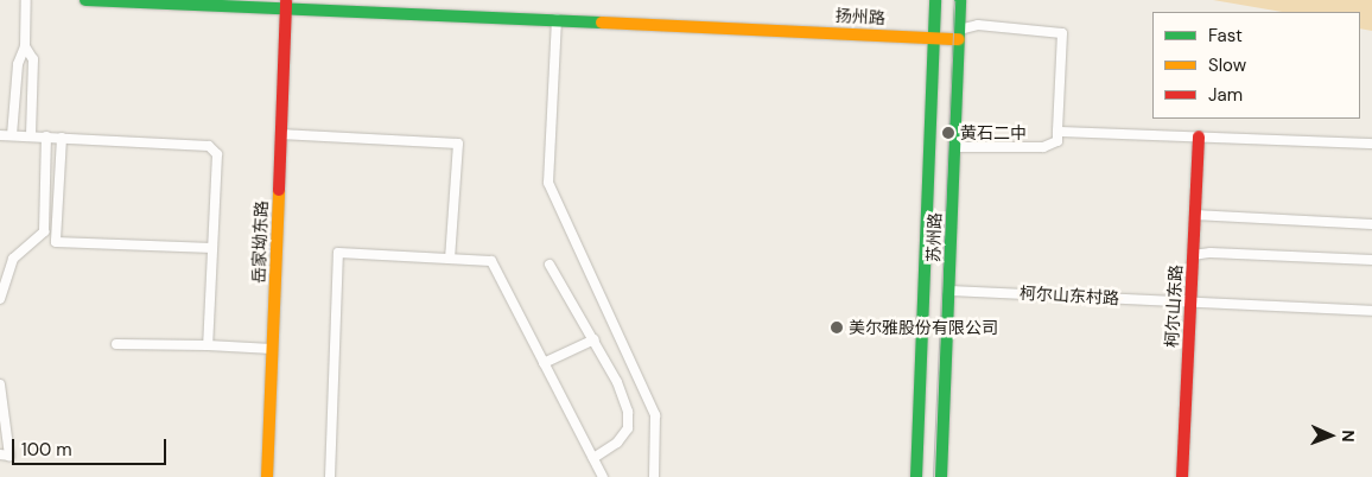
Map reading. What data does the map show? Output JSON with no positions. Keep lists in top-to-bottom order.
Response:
{
  "streets": {
    "main road": [
      "扬州路",
      "苏州路",
      "岳家坳东路",
      "柯尔山东路"
    ],
    "street": ["柯尔山东村路"]
  },
  "crossings": [
    ["扬州路", "苏州路"],
    ["扬州路", "岳家坳东路"],
    ["苏州路", "柯尔山东村路"],
    ["柯尔山东村路", "柯尔山东路"]
  ],
  "places": ["黄石二中", "美尔雅股份有限公司"],
  "legend": ["Fast", "Slow", "Jam"],
  "scale_bar": "100 m",
  "north": "right"
}
